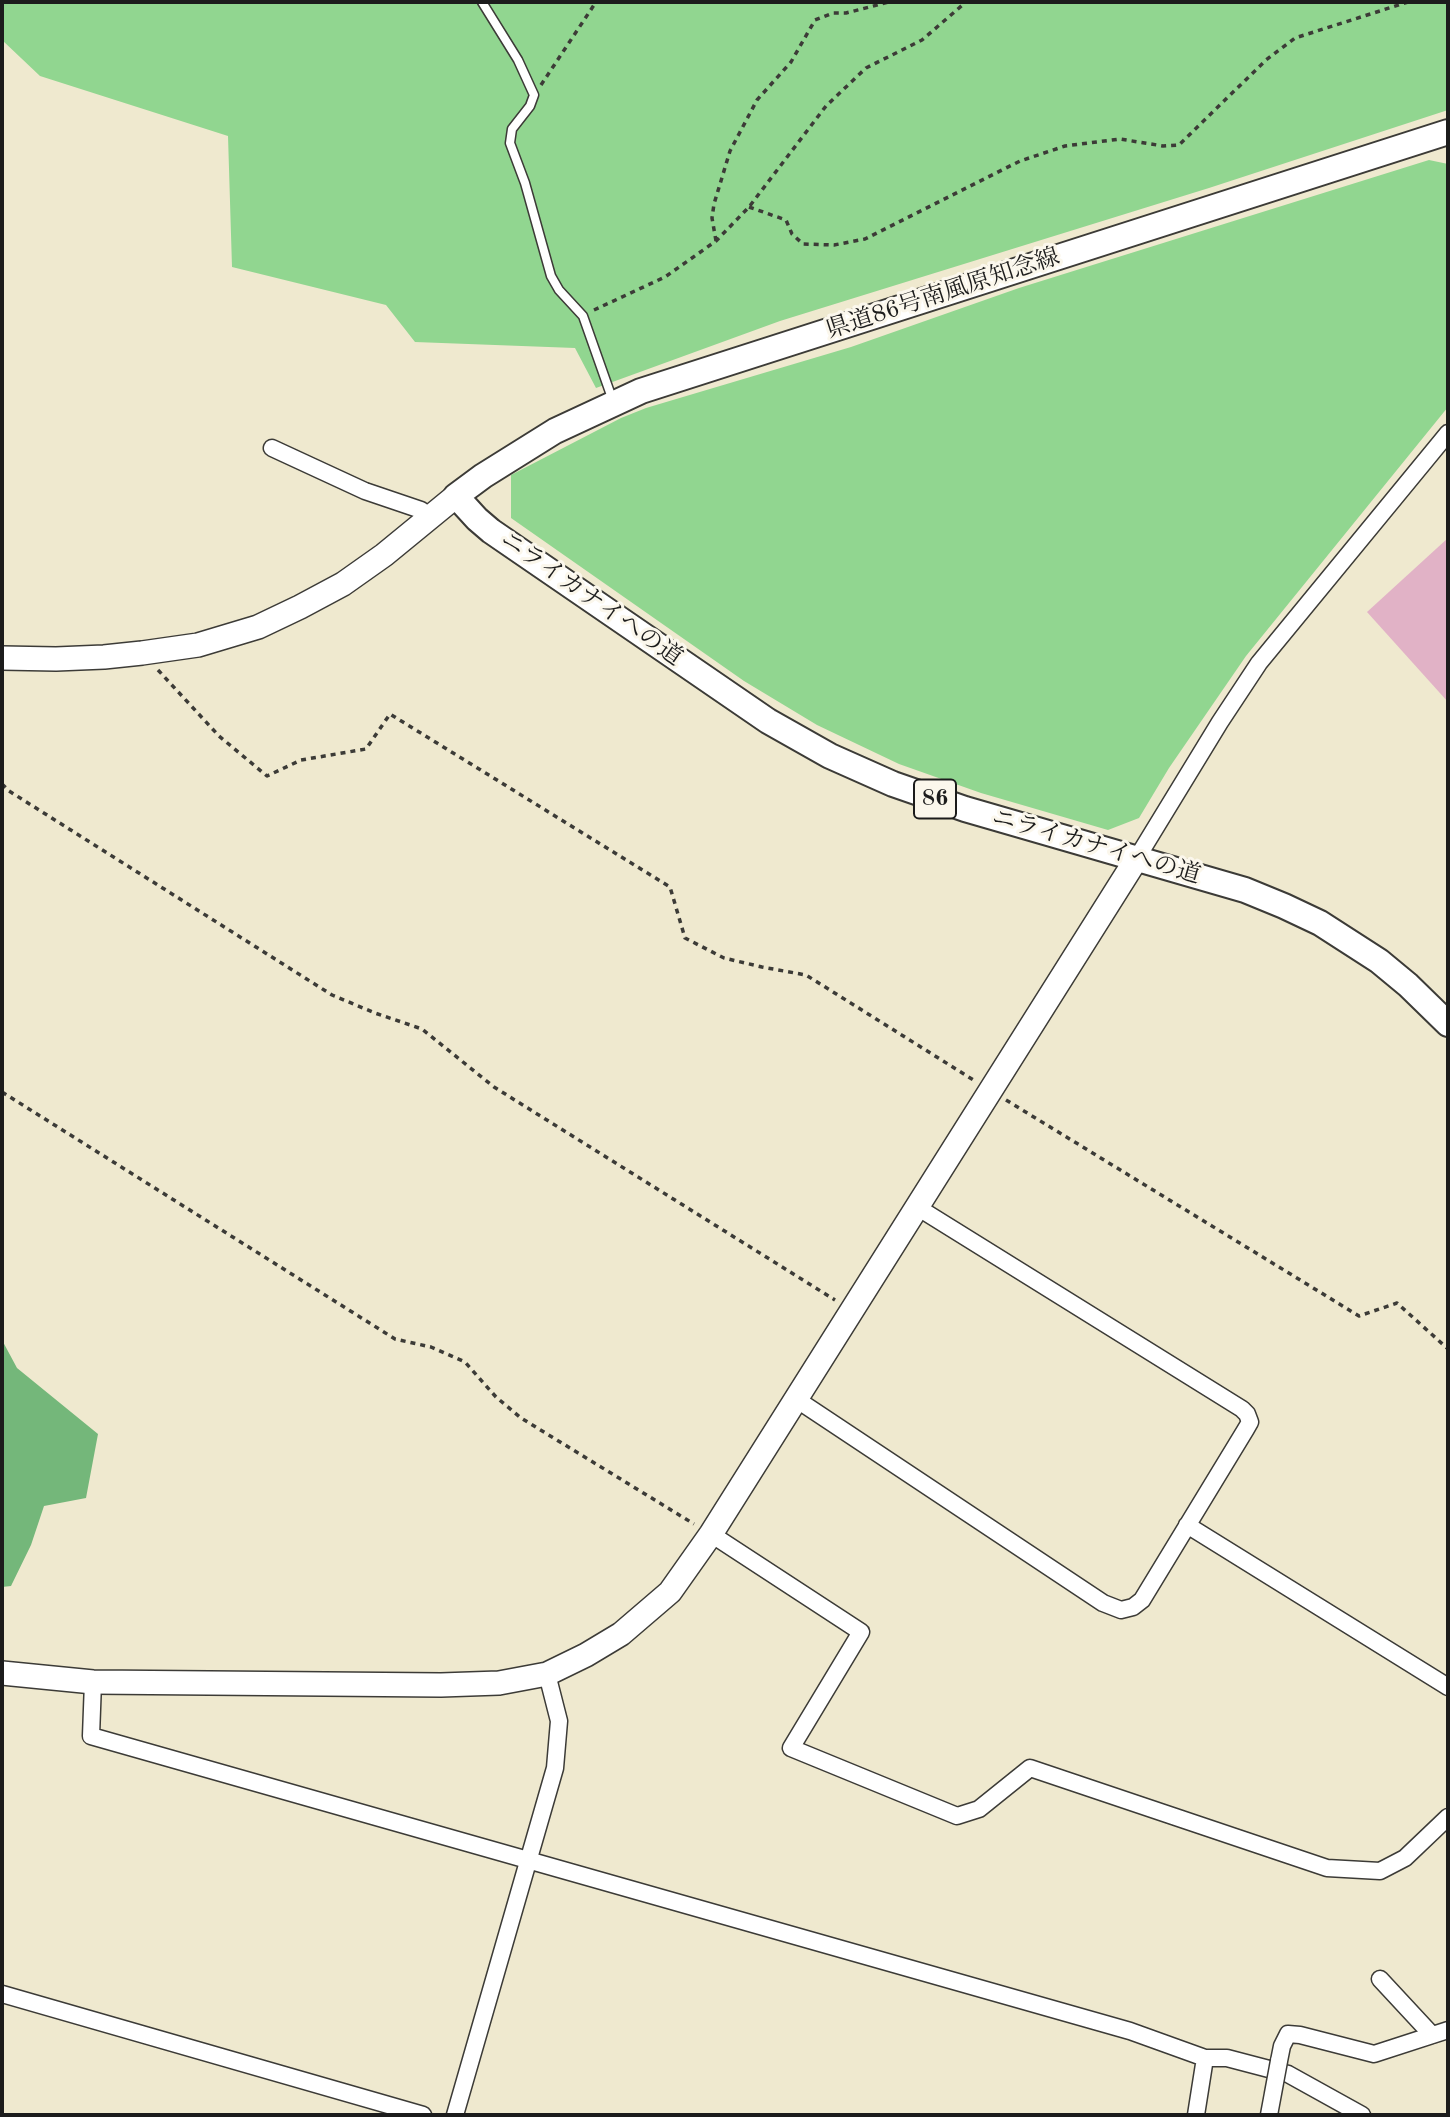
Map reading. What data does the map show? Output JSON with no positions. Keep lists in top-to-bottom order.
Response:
{
  "streets": {
    "main road": ["県道86号南風原知念線", "ニライカナイへの道", "86"]
  },
  "crossings": [
    ["県道86号南風原知念線", "ニライカナイへの道"]
  ]
}
